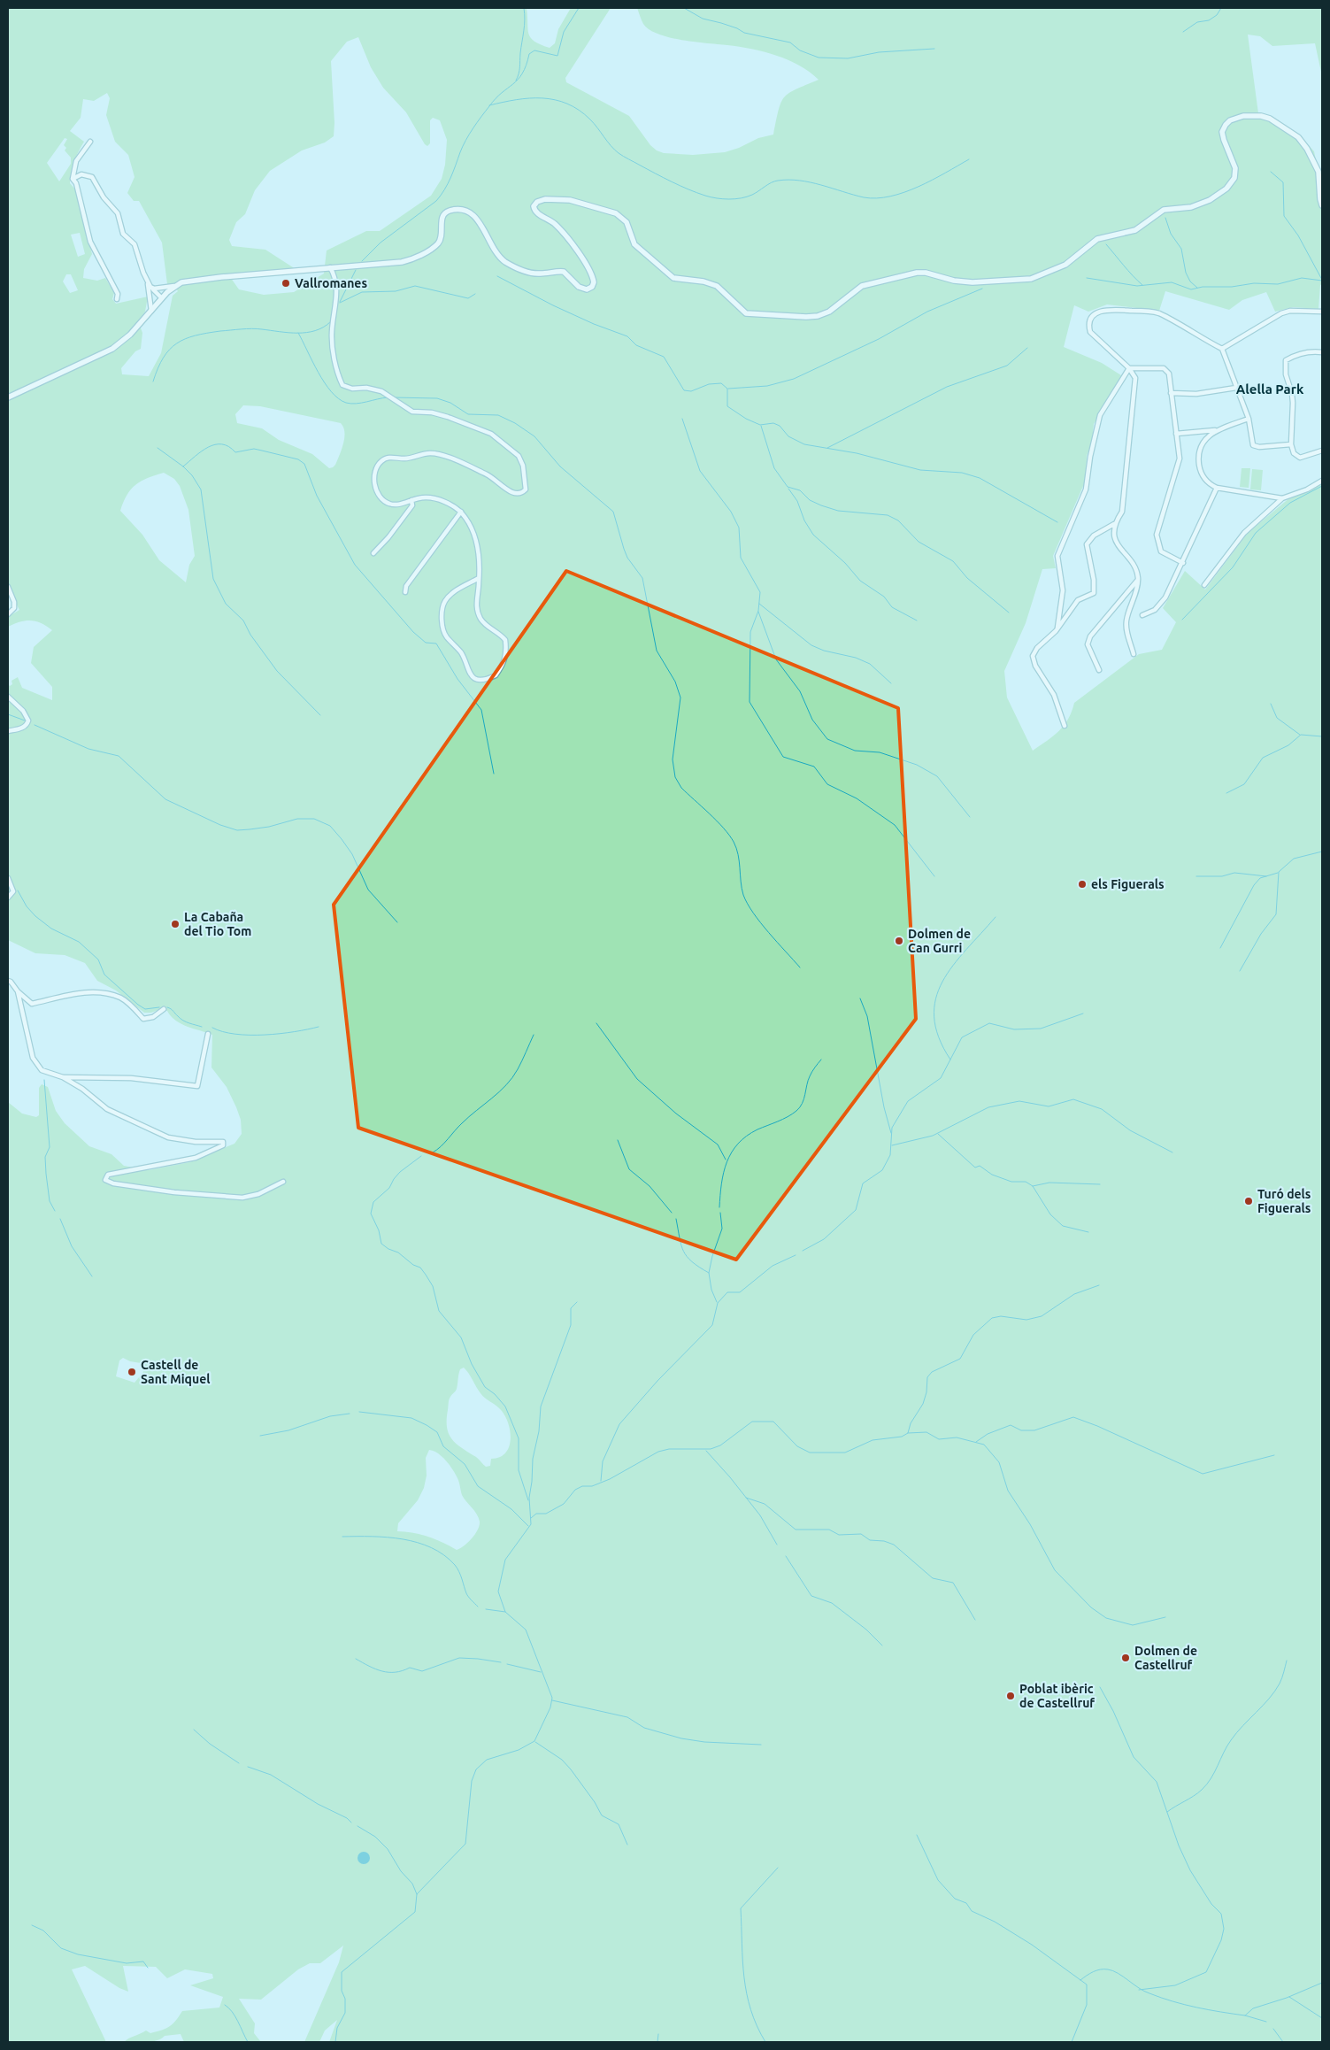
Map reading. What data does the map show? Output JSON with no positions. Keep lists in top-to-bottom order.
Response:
{
  "districts": ["Alella Park"],
  "places": [
    "Vallromanes",
    "els Figuerals",
    "La Cabaña del Tio Tom",
    "Dolmen de Can Gurri",
    "Turó dels Figuerals",
    "Castell de Sant Miquel",
    "Dolmen de Castellruf",
    "Poblat ibèric de Castellruf"
  ]
}
